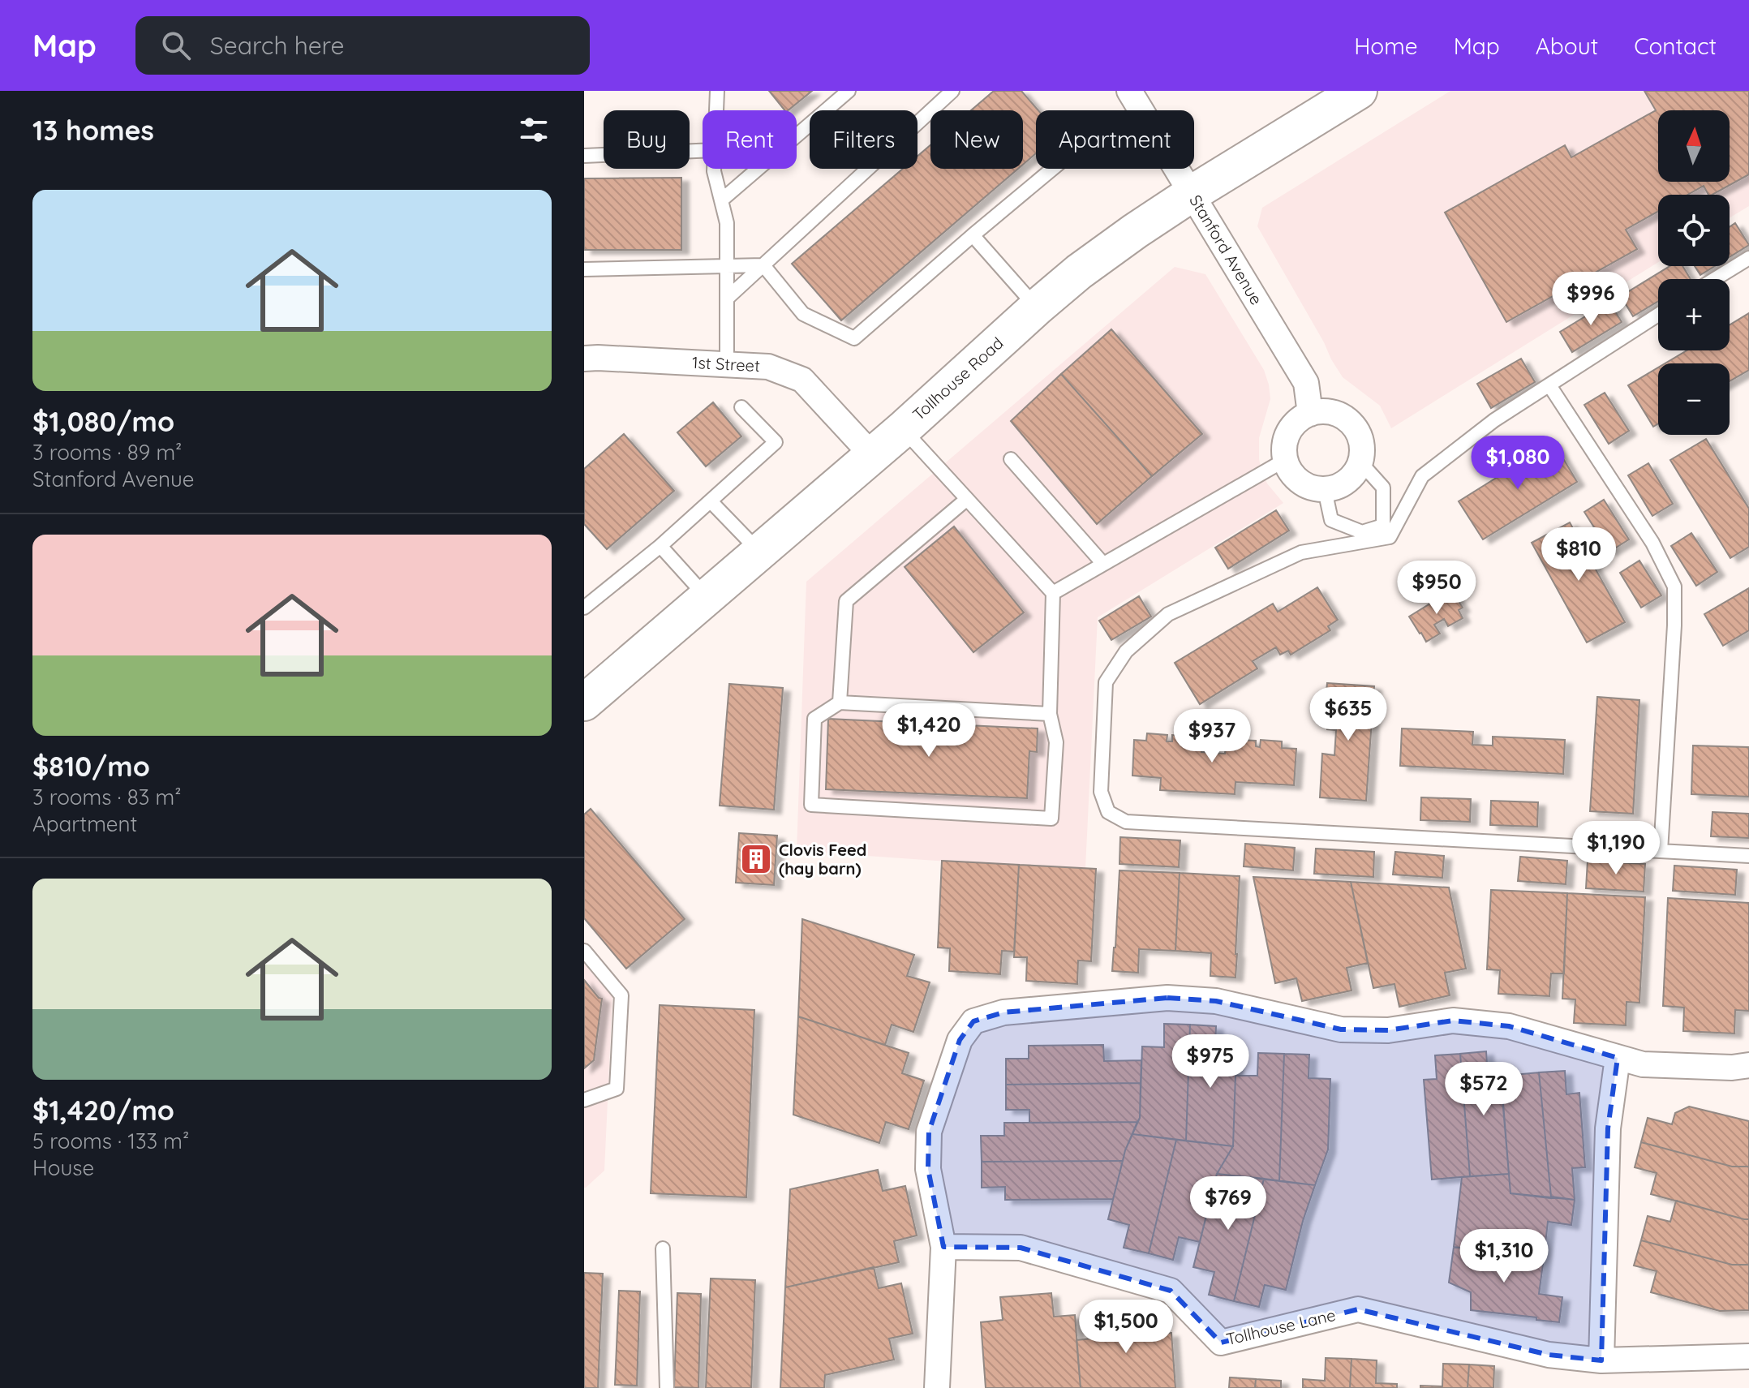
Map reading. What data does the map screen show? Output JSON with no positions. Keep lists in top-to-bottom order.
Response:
{
  "streets": {
    "street": [
      "Stanford Avenue",
      "1st Street",
      "Tollhouse Road",
      "Tollhouse Lane"
    ]
  },
  "crossings": [
    ["Stanford Avenue", "Tollhouse Road"],
    ["1st Street", "Tollhouse Road"]
  ],
  "places": {
    "building": ["Clovis Feed (hay barn)"]
  },
  "north": "top",
  "page": {
    "header": "Map",
    "search": "Search here",
    "nav": [
      "Home",
      "Map",
      "About",
      "Contact"
    ],
    "heading": "13 homes",
    "map_buttons": ["+", "−"],
    "chip": [
      "Buy",
      "Rent",
      "Filters",
      "New",
      "Apartment"
    ],
    "list": [
      {
        "name": "$1,080/mo",
        "note": "3 rooms · 89 m² · Stanford Avenue"
      },
      {
        "name": "$810/mo",
        "note": "3 rooms · 83 m² · Apartment"
      },
      {
        "name": "$1,420/mo",
        "note": "5 rooms · 133 m² · House"
      }
    ],
    "price": [
      "$996",
      "$1,080",
      "$810",
      "$950",
      "$635",
      "$1,420",
      "$937",
      "$1,190",
      "$975",
      "$572",
      "$769",
      "$1,310",
      "$1,500"
    ]
  }
}
